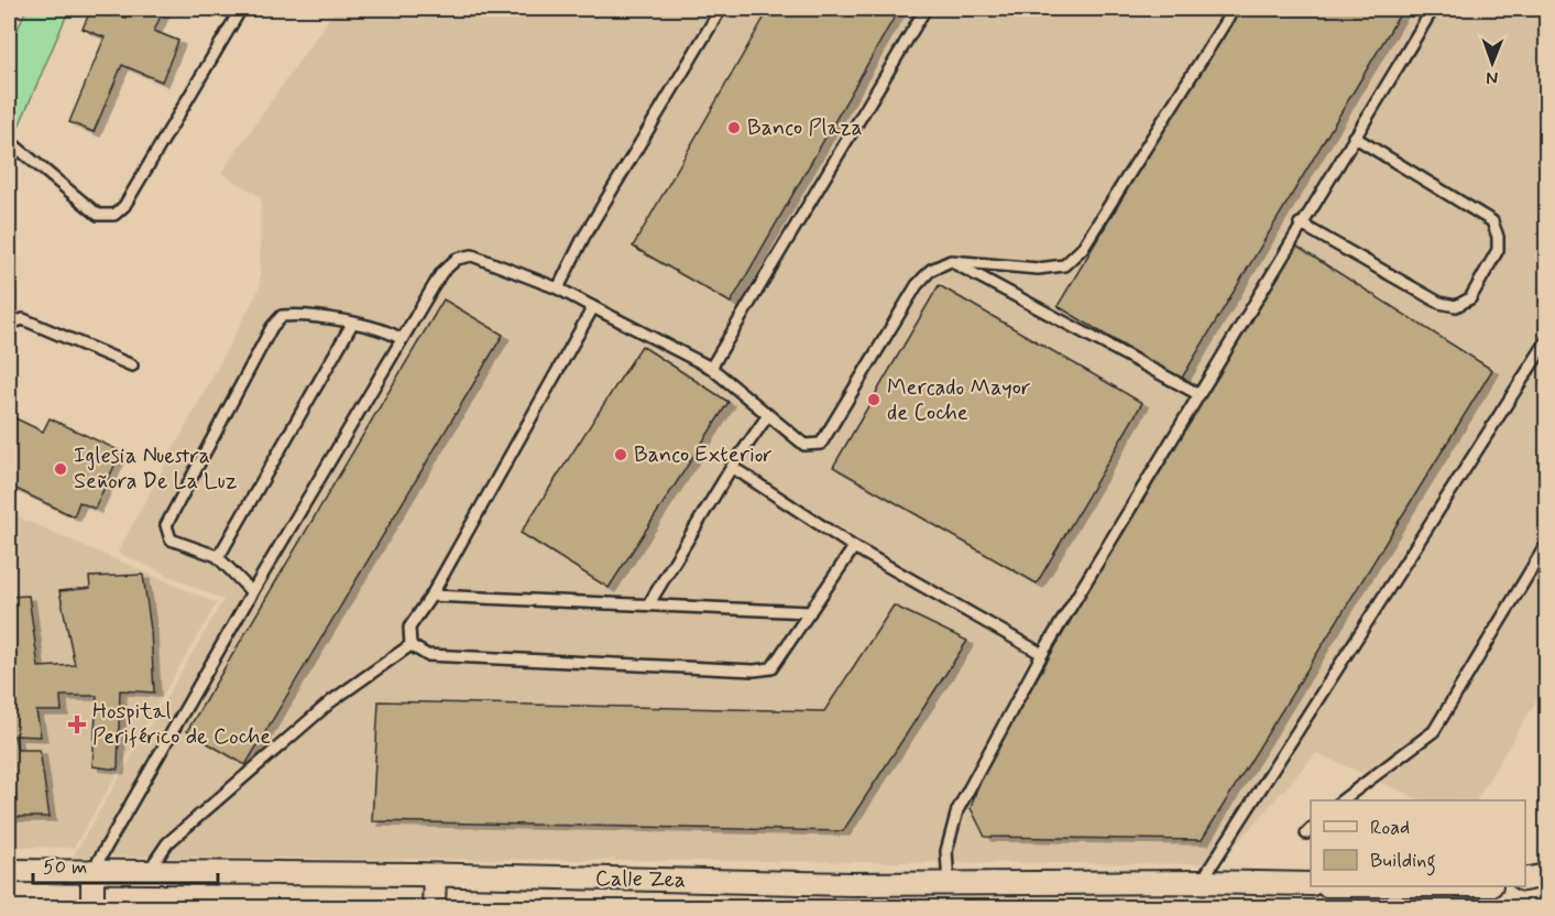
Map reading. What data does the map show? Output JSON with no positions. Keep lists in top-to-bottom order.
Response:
{
  "streets": {
    "street": ["Calle Zea"]
  },
  "places": {
    "other": [
      "Banco Plaza",
      "Mercado Mayor de Coche",
      "Banco Exterior",
      "Iglesia Nuestra Señora De La Luz"
    ],
    "health": ["Hospital Periférico de Coche"]
  },
  "legend": ["Road", "Building"],
  "scale_bar": "50 m",
  "north": "bottom"
}
